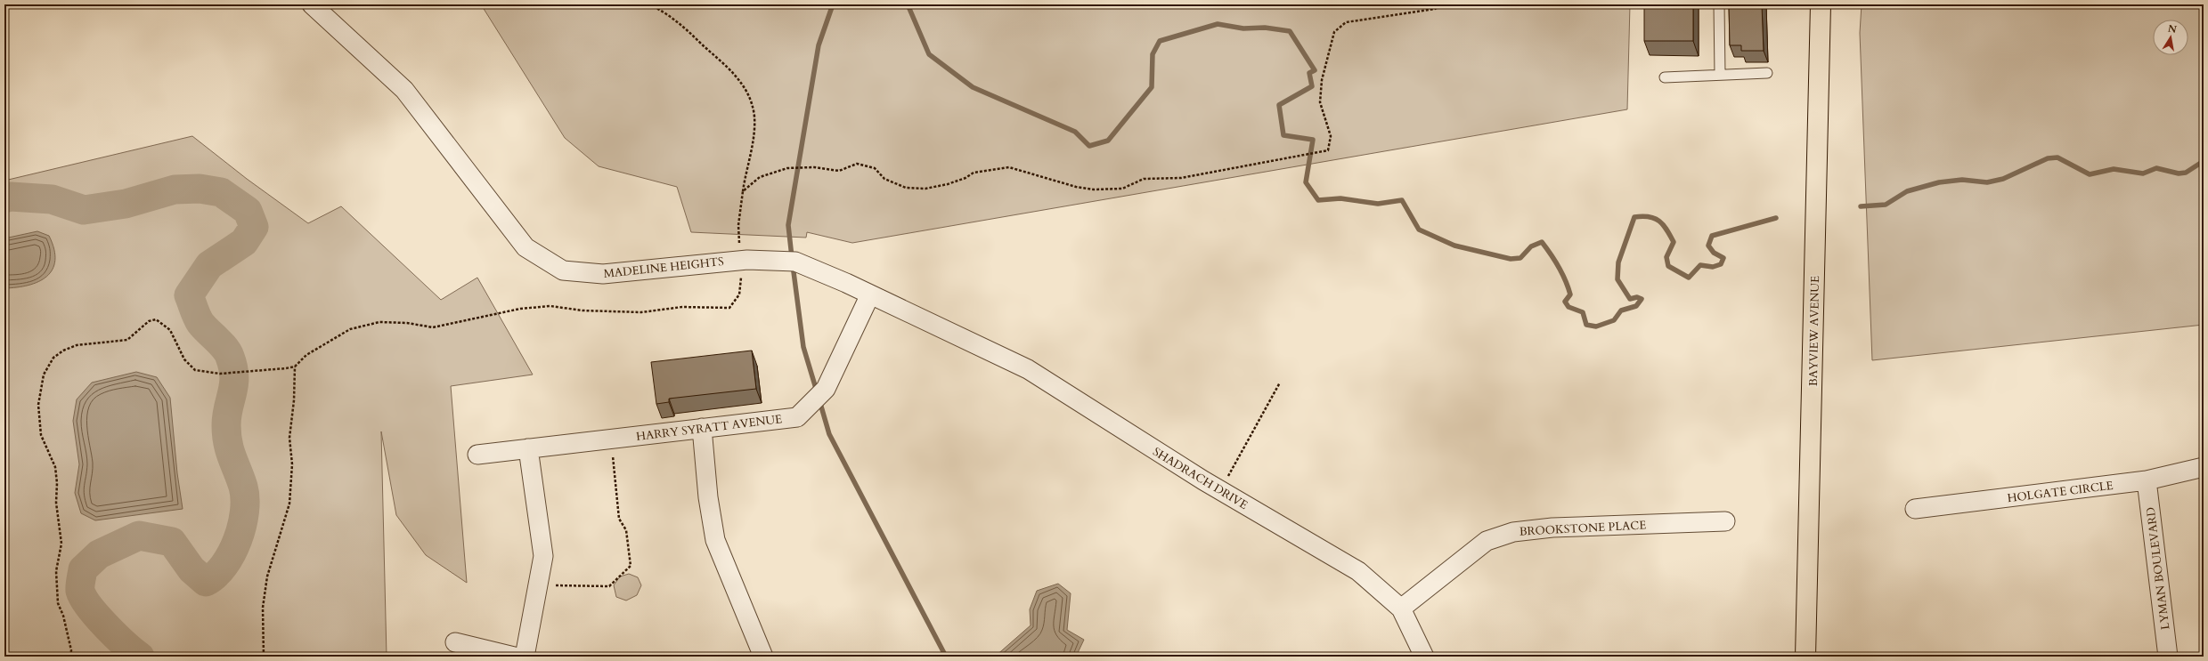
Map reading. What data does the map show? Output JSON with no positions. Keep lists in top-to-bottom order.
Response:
{
  "streets": {
    "main road": ["BAYVIEW AVENUE"],
    "street": [
      "MADELINE HEIGHTS",
      "HARRY SYRATT AVENUE",
      "SHADRACH DRIVE",
      "HOLGATE CIRCLE",
      "BROOKSTONE PLACE",
      "LYMAN BOULEVARD"
    ]
  },
  "crossings": [
    ["MADELINE HEIGHTS", "HARRY SYRATT AVENUE"],
    ["MADELINE HEIGHTS", "SHADRACH DRIVE"],
    ["SHADRACH DRIVE", "BROOKSTONE PLACE"],
    ["HOLGATE CIRCLE", "LYMAN BOULEVARD"]
  ],
  "north": "top"
}
